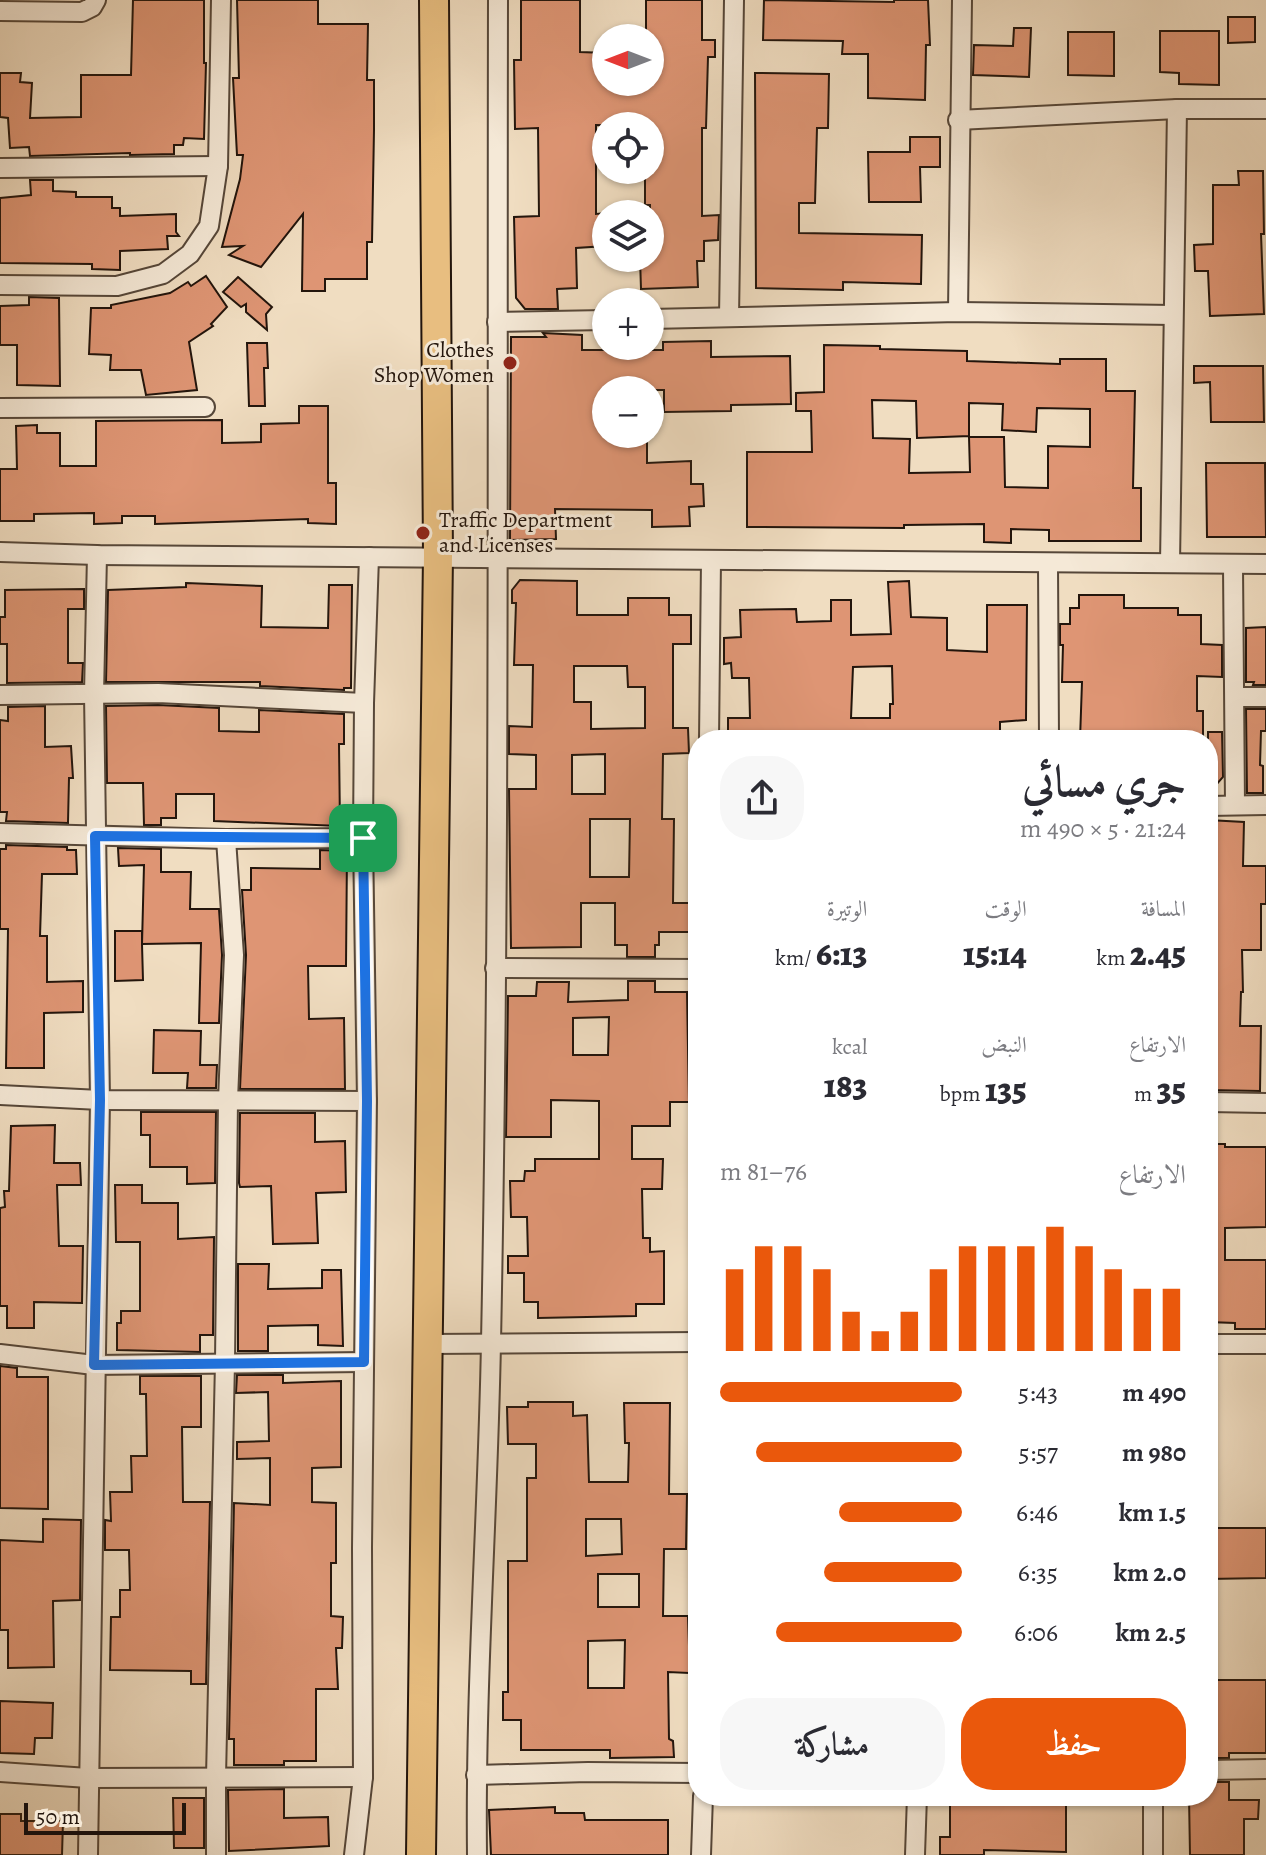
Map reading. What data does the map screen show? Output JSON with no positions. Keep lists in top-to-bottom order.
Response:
{
  "places": ["Clothes Shop Women", "Traffic Department and Licenses"],
  "scale_bar": "50 m",
  "north": "left",
  "page": {
    "map_buttons": ["+", "−"],
    "heading": ["جري مسائي", "21:24 · 5 × 490 m"],
    "stats": [
      ["المسافة", "2.45 km"],
      ["الوقت", "15:14"],
      ["الوتيرة", "6:13 /km"],
      ["الارتفاع", "35 m"],
      ["النبض", "135 bpm"],
      ["kcal", "183"]
    ],
    "chart": ["الارتفاع", "76–81 m"],
    "list": [
      {
        "name": "490 m",
        "note": "5:43"
      },
      {
        "name": "980 m",
        "note": "5:57"
      },
      {
        "name": "1.5 km",
        "note": "6:46"
      },
      {
        "name": "2.0 km",
        "note": "6:35"
      },
      {
        "name": "2.5 km",
        "note": "6:06"
      }
    ],
    "buttons": ["حفظ", "مشاركة"],
    "scale": "50 m"
  }
}
